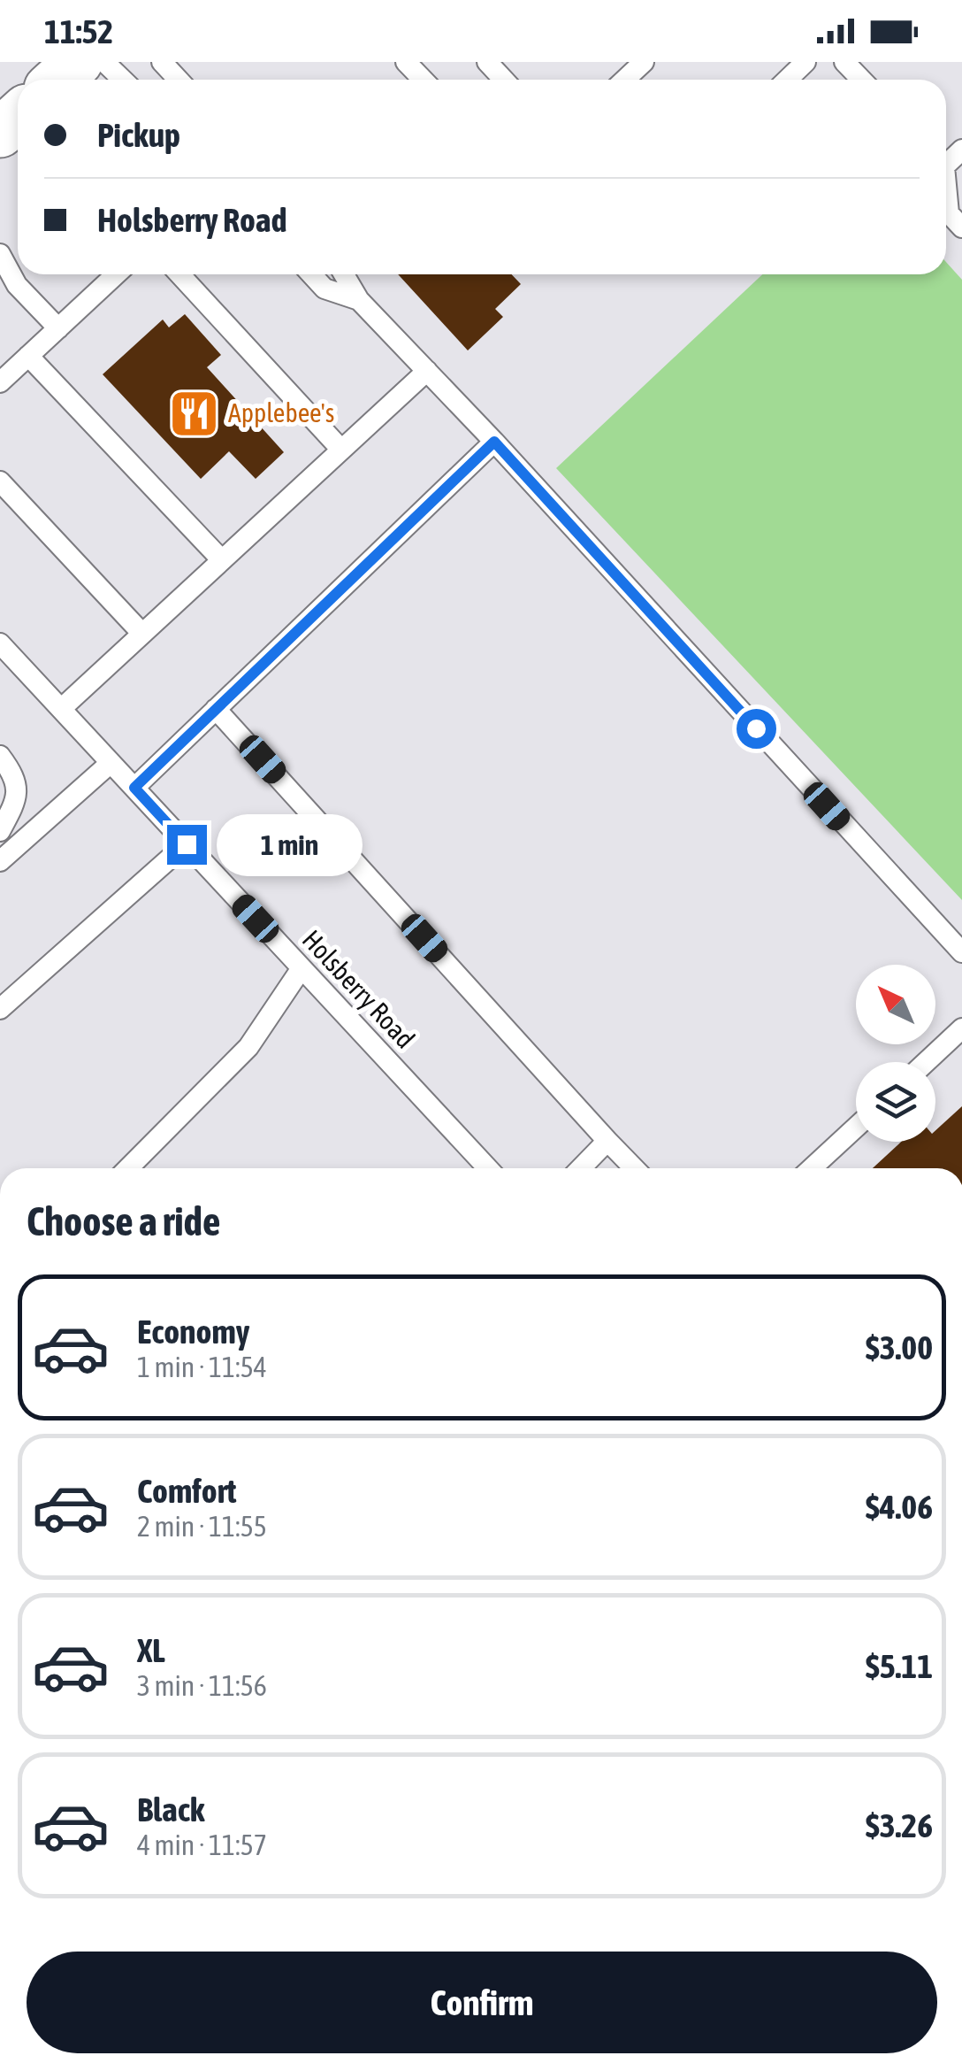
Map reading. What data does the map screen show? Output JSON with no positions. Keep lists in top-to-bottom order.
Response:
{
  "streets": {
    "lane": ["Holsberry Road"]
  },
  "places": {
    "restaurant": ["Applebee's"]
  },
  "north": "top left",
  "page": {
    "status": "11:52",
    "banner": ["Pickup", "Holsberry Road"],
    "bubble": "1 min",
    "heading": "Choose a ride",
    "list": [
      {
        "name": "Economy",
        "note": "1 min · 11:54",
        "value": "$3.00"
      },
      {
        "name": "Comfort",
        "note": "2 min · 11:55",
        "value": "$4.06"
      },
      {
        "name": "XL",
        "note": "3 min · 11:56",
        "value": "$5.11"
      },
      {
        "name": "Black",
        "note": "4 min · 11:57",
        "value": "$3.26"
      }
    ],
    "buttons": "Confirm"
  }
}
